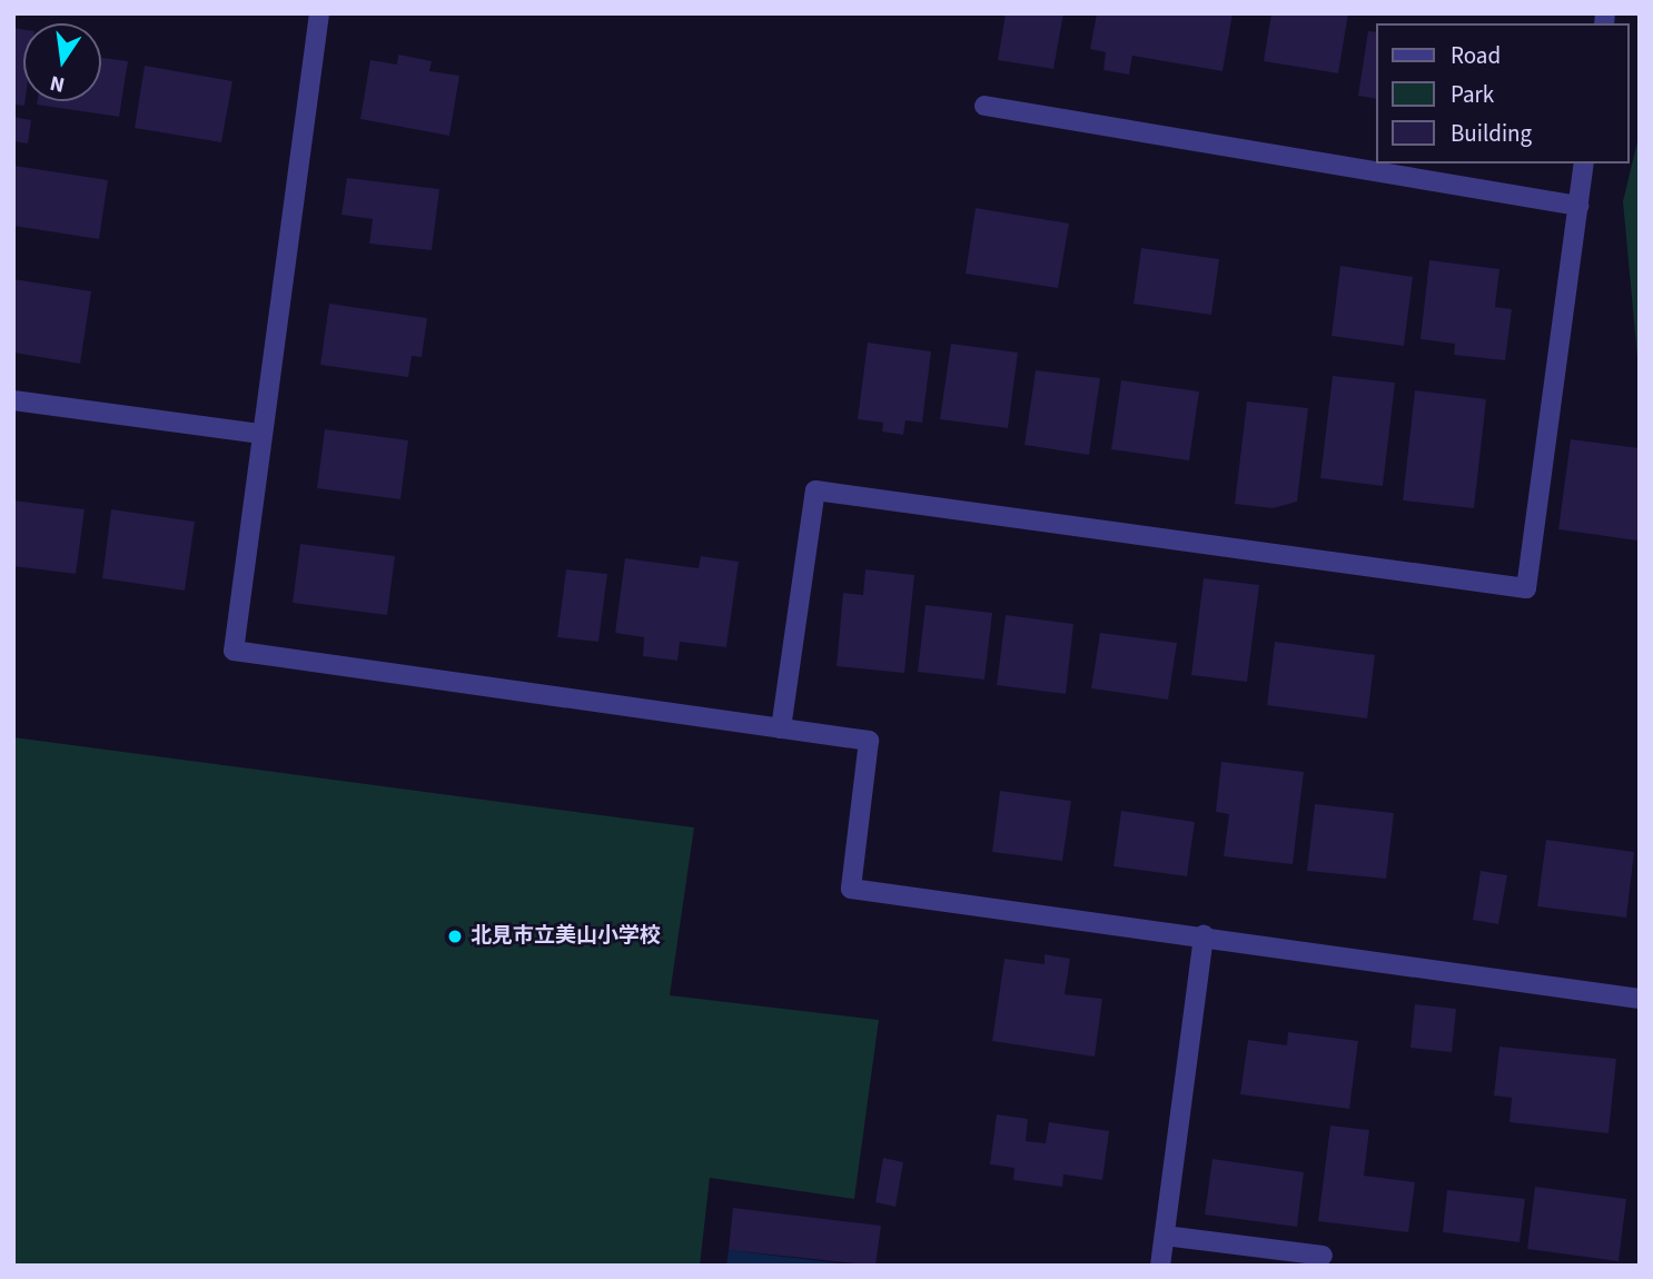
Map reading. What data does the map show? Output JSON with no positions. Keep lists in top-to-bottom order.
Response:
{
  "places": ["北見市立美山小学校"],
  "legend": ["Road", "Park", "Building"],
  "north": "bottom"
}
